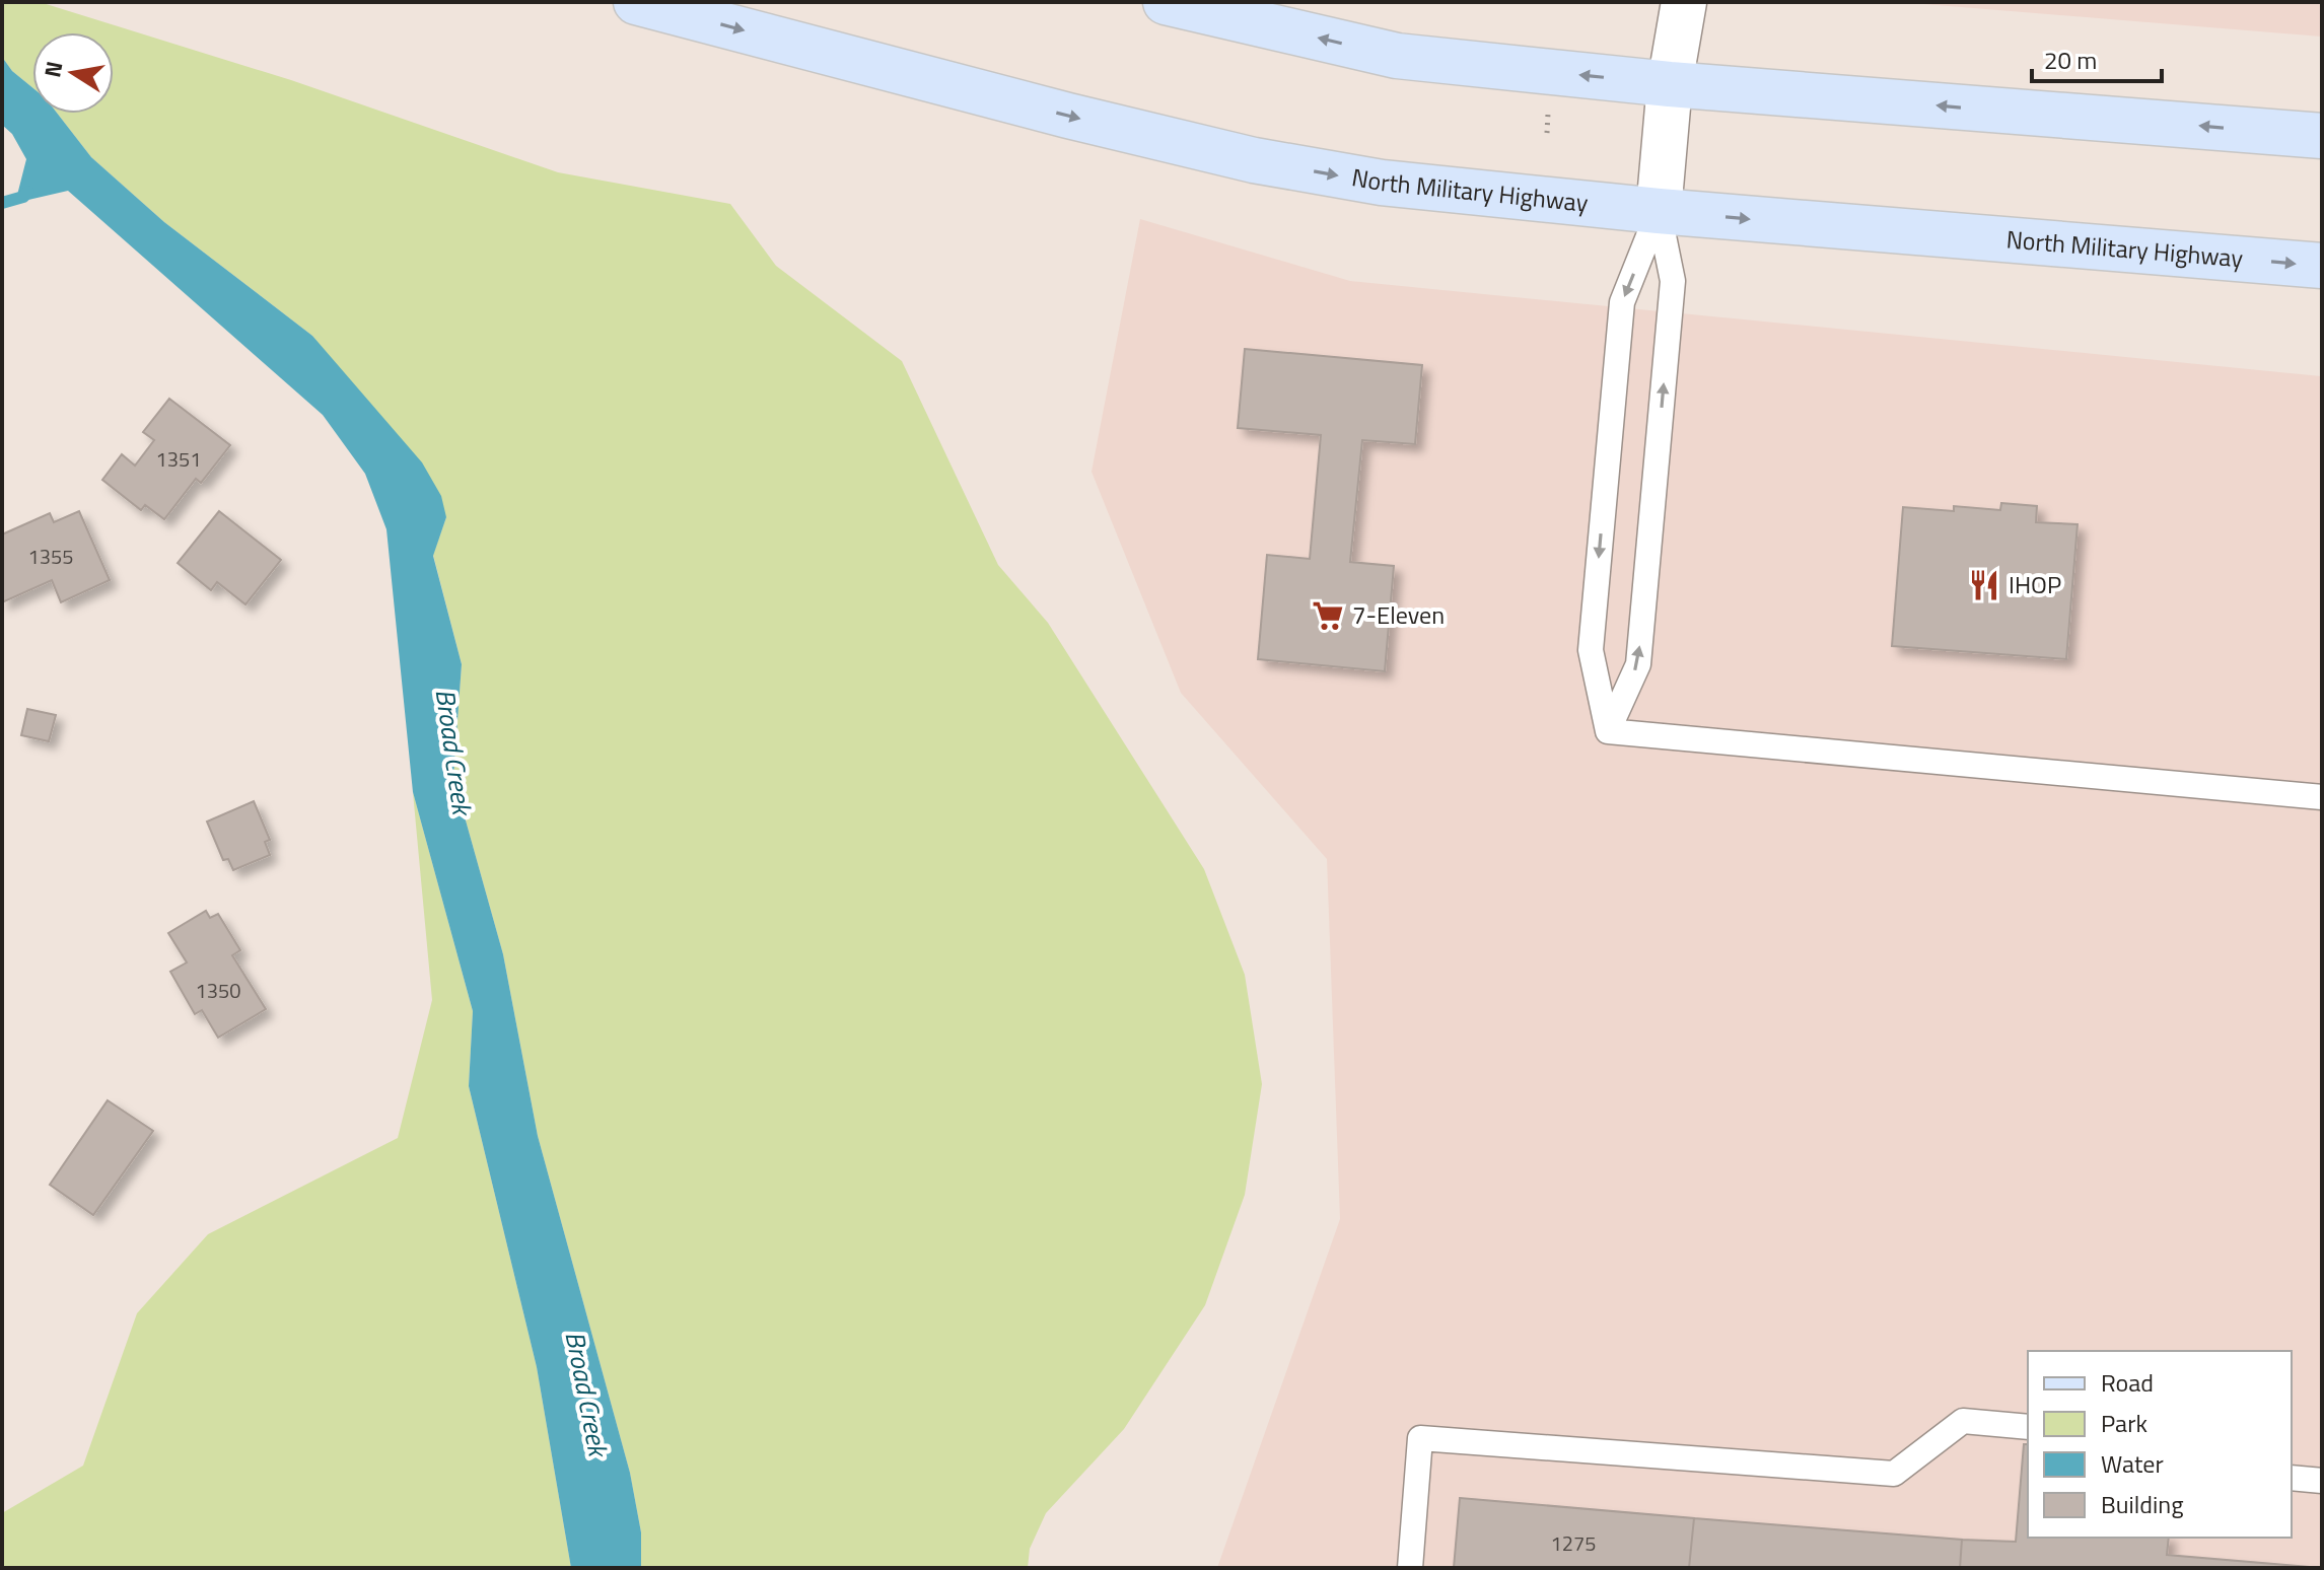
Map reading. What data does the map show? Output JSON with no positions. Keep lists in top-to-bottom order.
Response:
{
  "streets": {
    "main road": ["North Military Highway"]
  },
  "water": ["Broad Creek"],
  "places": {
    "restaurant": ["IHOP"],
    "supermarket": ["7-Eleven"]
  },
  "house_numbers": [
    "1351",
    "1355",
    "1350",
    "1275"
  ],
  "legend": [
    "Road",
    "Park",
    "Water",
    "Building"
  ],
  "scale_bar": "20 m",
  "north": "left"
}
